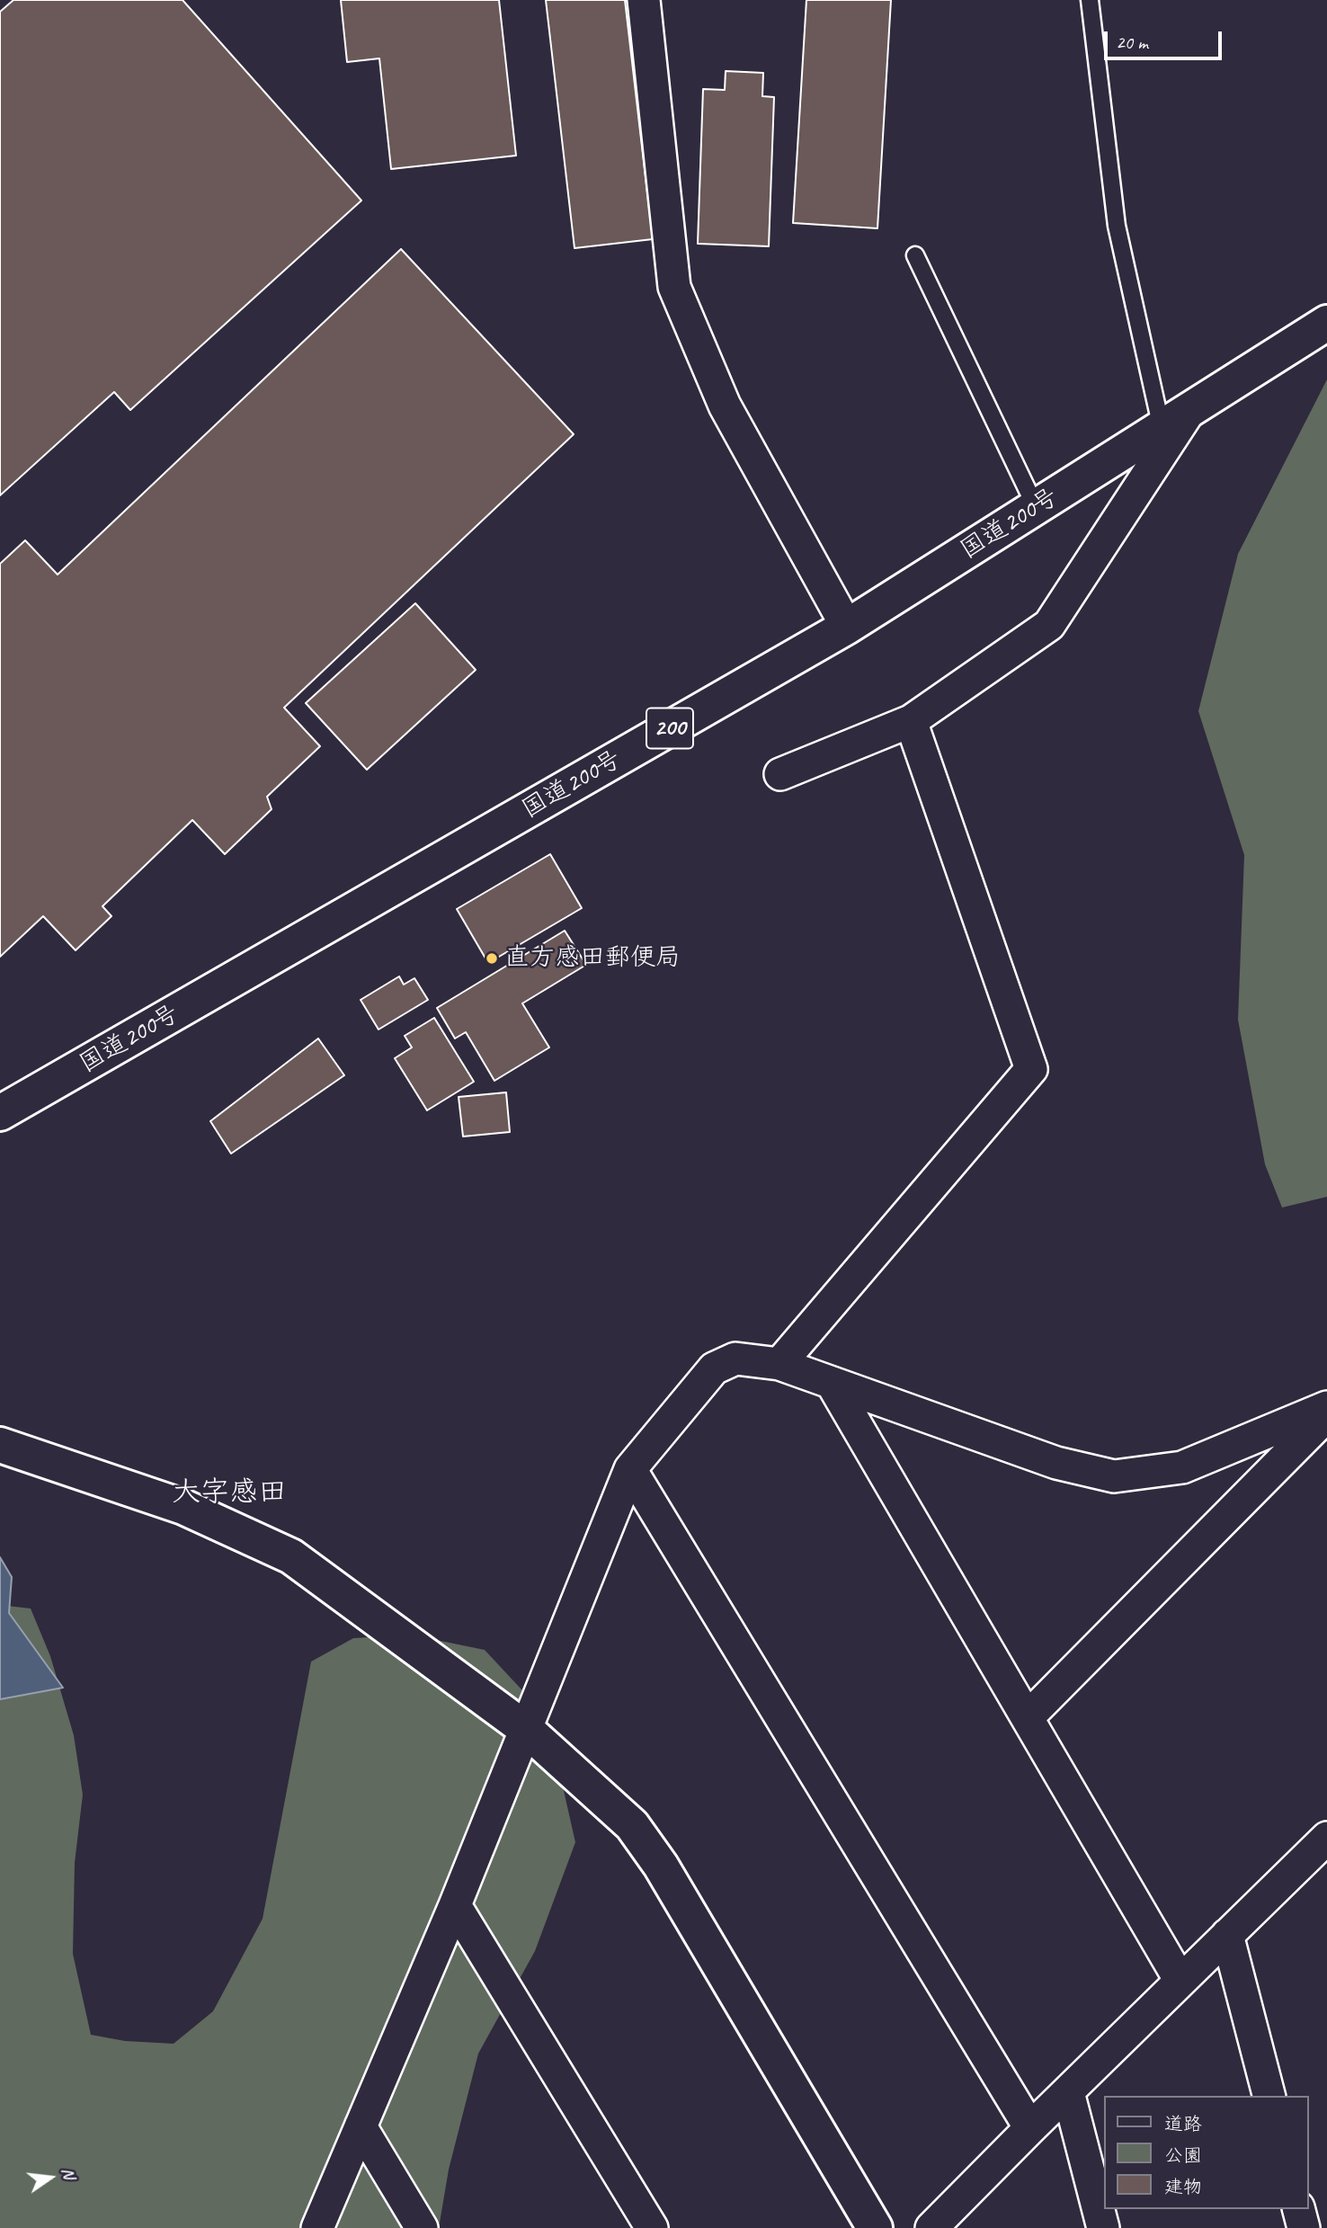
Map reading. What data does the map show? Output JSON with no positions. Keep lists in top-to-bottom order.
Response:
{
  "streets": {
    "main road": ["国道200号", "200"]
  },
  "districts": ["大字感田"],
  "places": ["直方感田郵便局"],
  "legend": ["道路", "公園", "建物"],
  "scale_bar": "20 m",
  "north": "right"
}
